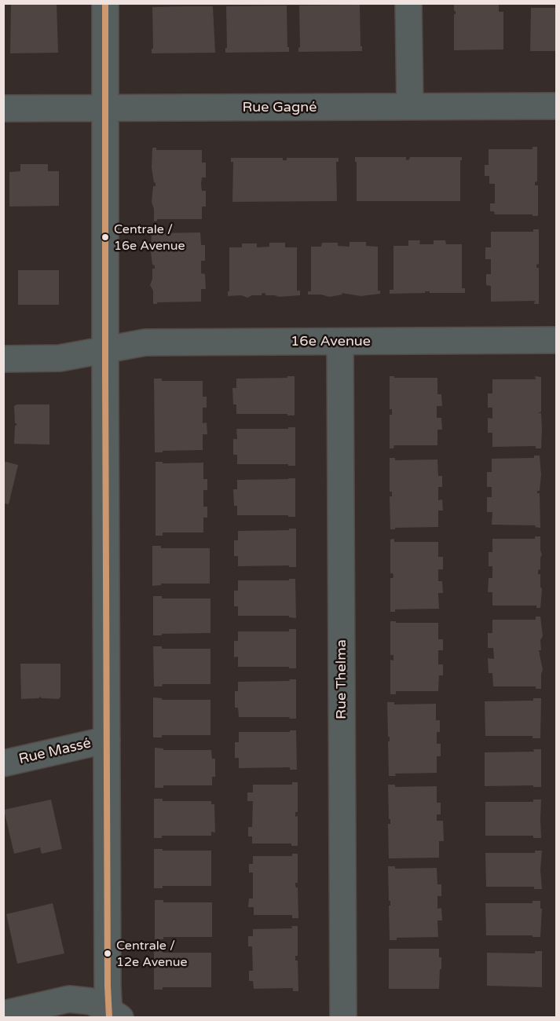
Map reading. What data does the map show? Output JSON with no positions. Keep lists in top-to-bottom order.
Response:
{
  "streets": {
    "street": [
      "Rue Gagné",
      "16e Avenue",
      "Rue Thelma",
      "Rue Massé"
    ]
  },
  "crossings": [
    ["16e Avenue", "Rue Thelma"]
  ],
  "places": ["Centrale / 16e Avenue", "Centrale / 12e Avenue"]
}
